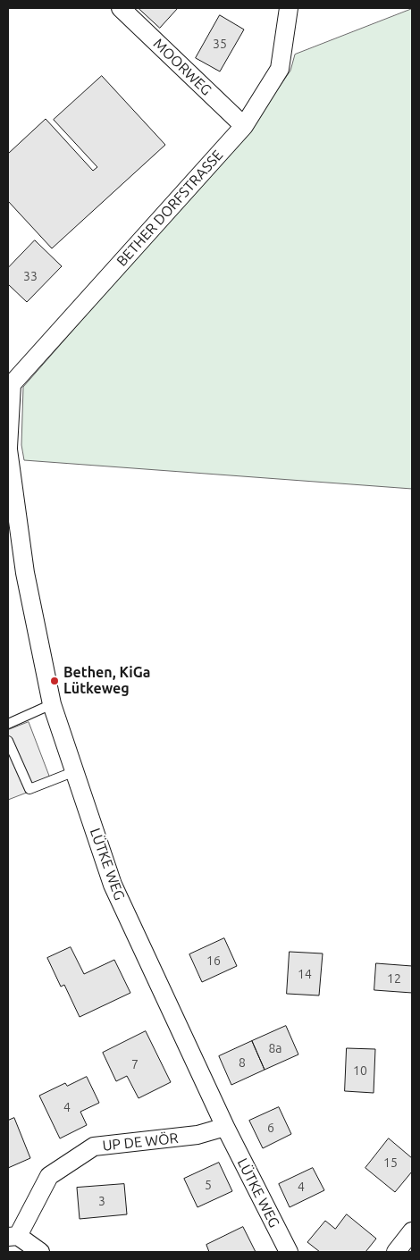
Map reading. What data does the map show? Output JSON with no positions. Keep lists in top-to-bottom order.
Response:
{
  "streets": {
    "street": [
      "MOORWEG",
      "BETHER DORFSTRASSE",
      "LÜTKE WEG",
      "UP DE WÖR"
    ]
  },
  "crossings": [
    ["MOORWEG", "BETHER DORFSTRASSE"],
    ["BETHER DORFSTRASSE", "LÜTKE WEG"],
    ["LÜTKE WEG", "UP DE WÖR"]
  ],
  "places": ["Bethen, KiGa Lütkeweg"],
  "house_numbers": [
    "35",
    "33",
    "16",
    "14",
    "12",
    "8a",
    "8",
    "7",
    "10",
    "4",
    "6",
    "15",
    "5",
    "4",
    "3"
  ]
}
